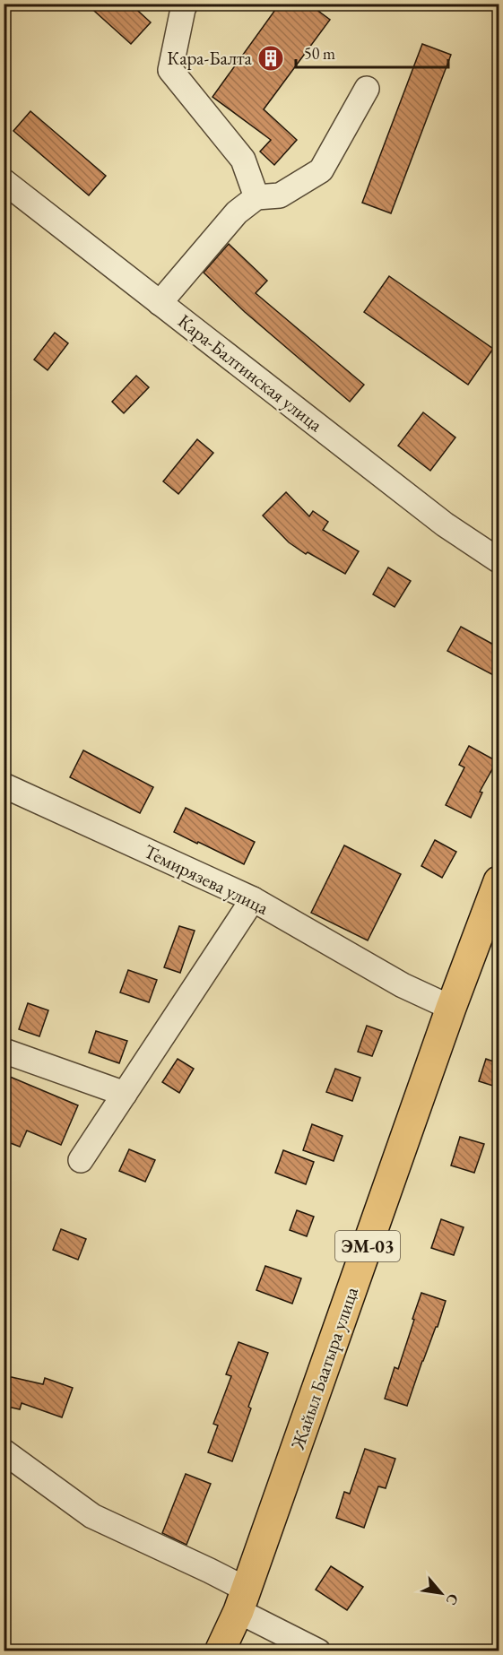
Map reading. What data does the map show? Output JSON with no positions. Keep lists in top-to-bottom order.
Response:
{
  "streets": {
    "highway": ["ЭМ-03", "Жайыл Баатыра улица"],
    "street": ["Кара-Балтинская улица", "Темирязева улица"]
  },
  "crossings": [
    ["Темирязева улица", "Жайыл Баатыра улица"]
  ],
  "places": {
    "building": ["Кара-Балта"]
  },
  "scale_bar": "50 m",
  "north": "bottom right"
}
